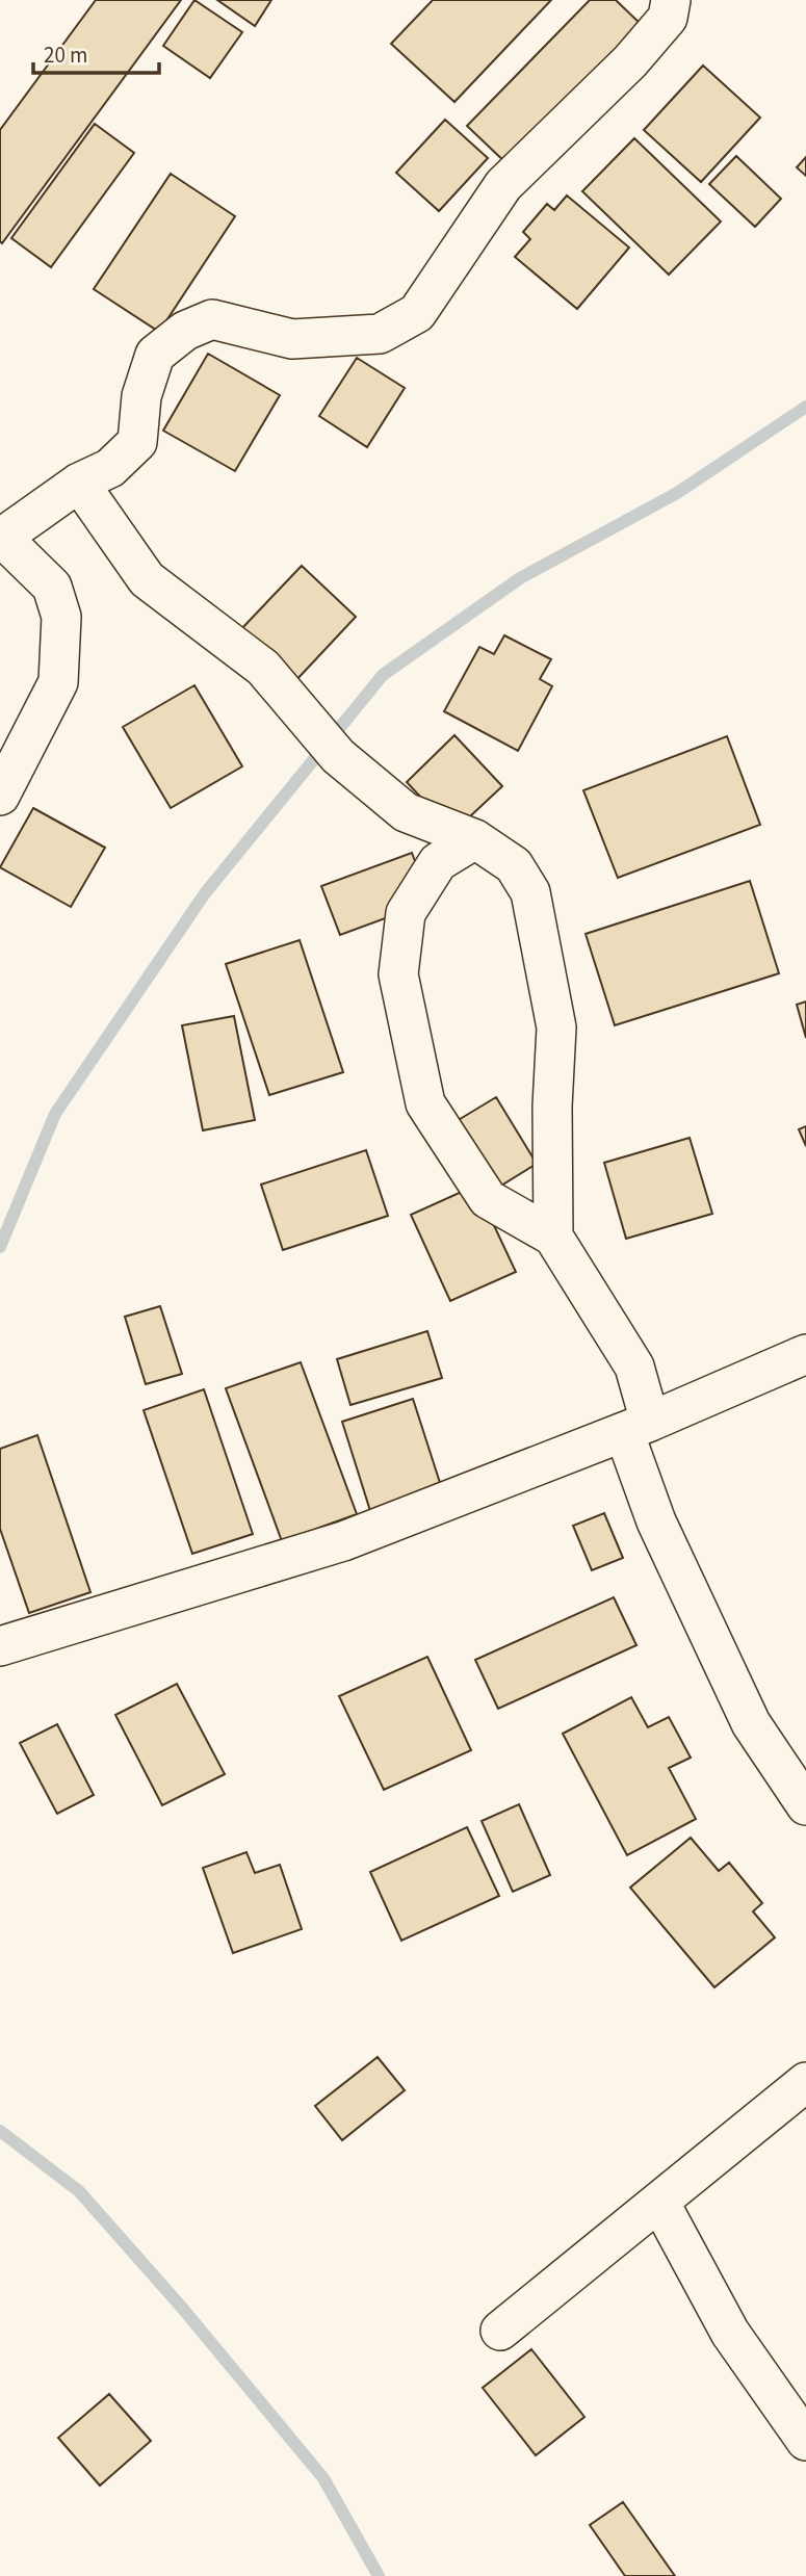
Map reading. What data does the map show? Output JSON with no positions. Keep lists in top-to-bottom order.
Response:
{
  "scale_bar": "20 m"
}
